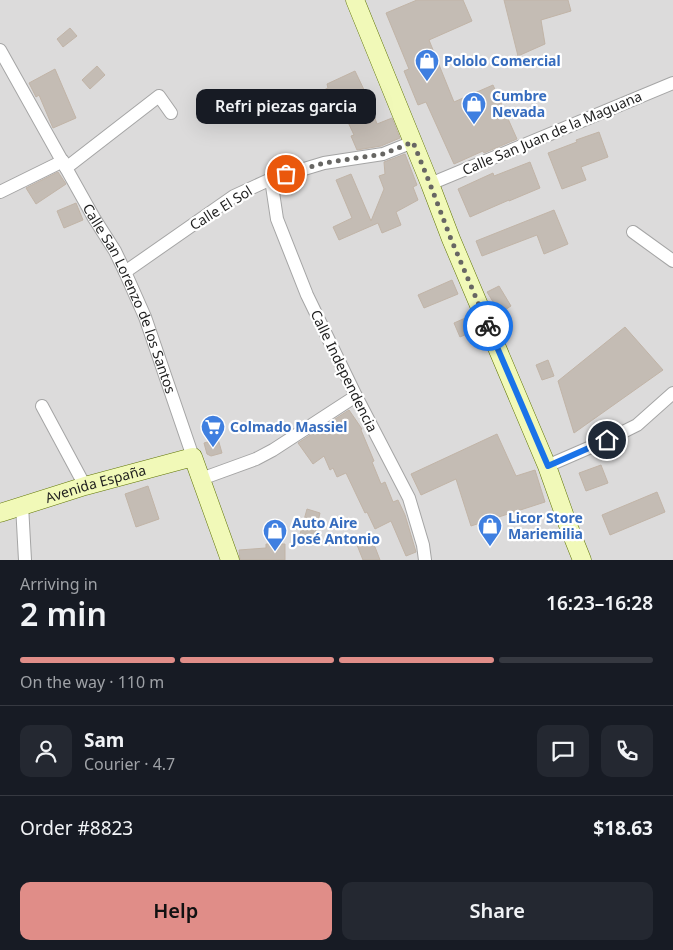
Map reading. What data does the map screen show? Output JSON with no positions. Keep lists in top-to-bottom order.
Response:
{
  "streets": {
    "main road": ["Calle San Lorenzo de los Santos", "Avenida España"],
    "street": ["Calle San Juan de la Maguana", "Calle El Sol", "Calle Independencia"]
  },
  "crossings": [
    ["Calle El Sol", "Calle San Lorenzo de los Santos"],
    ["Calle El Sol", "Calle Independencia"],
    ["Calle San Lorenzo de los Santos", "Avenida España"]
  ],
  "places": {
    "shop": [
      "Pololo Comercial",
      "Cumbre Nevada",
      "Licor Store Mariemilia",
      "Auto Aire José Antonio"
    ],
    "other": ["Refri piezas garcia"],
    "supermarket": ["Colmado Massiel"]
  },
  "page": {
    "bubble": "Refri piezas garcia",
    "heading": ["2 min", "Arriving in", "16:23–16:28"],
    "panel": [
      "Sam",
      "Courier · 4.7",
      "Order #8823",
      "$18.63"
    ],
    "bar": "On the way · 110 m",
    "buttons": ["Help", "Share"]
  }
}
